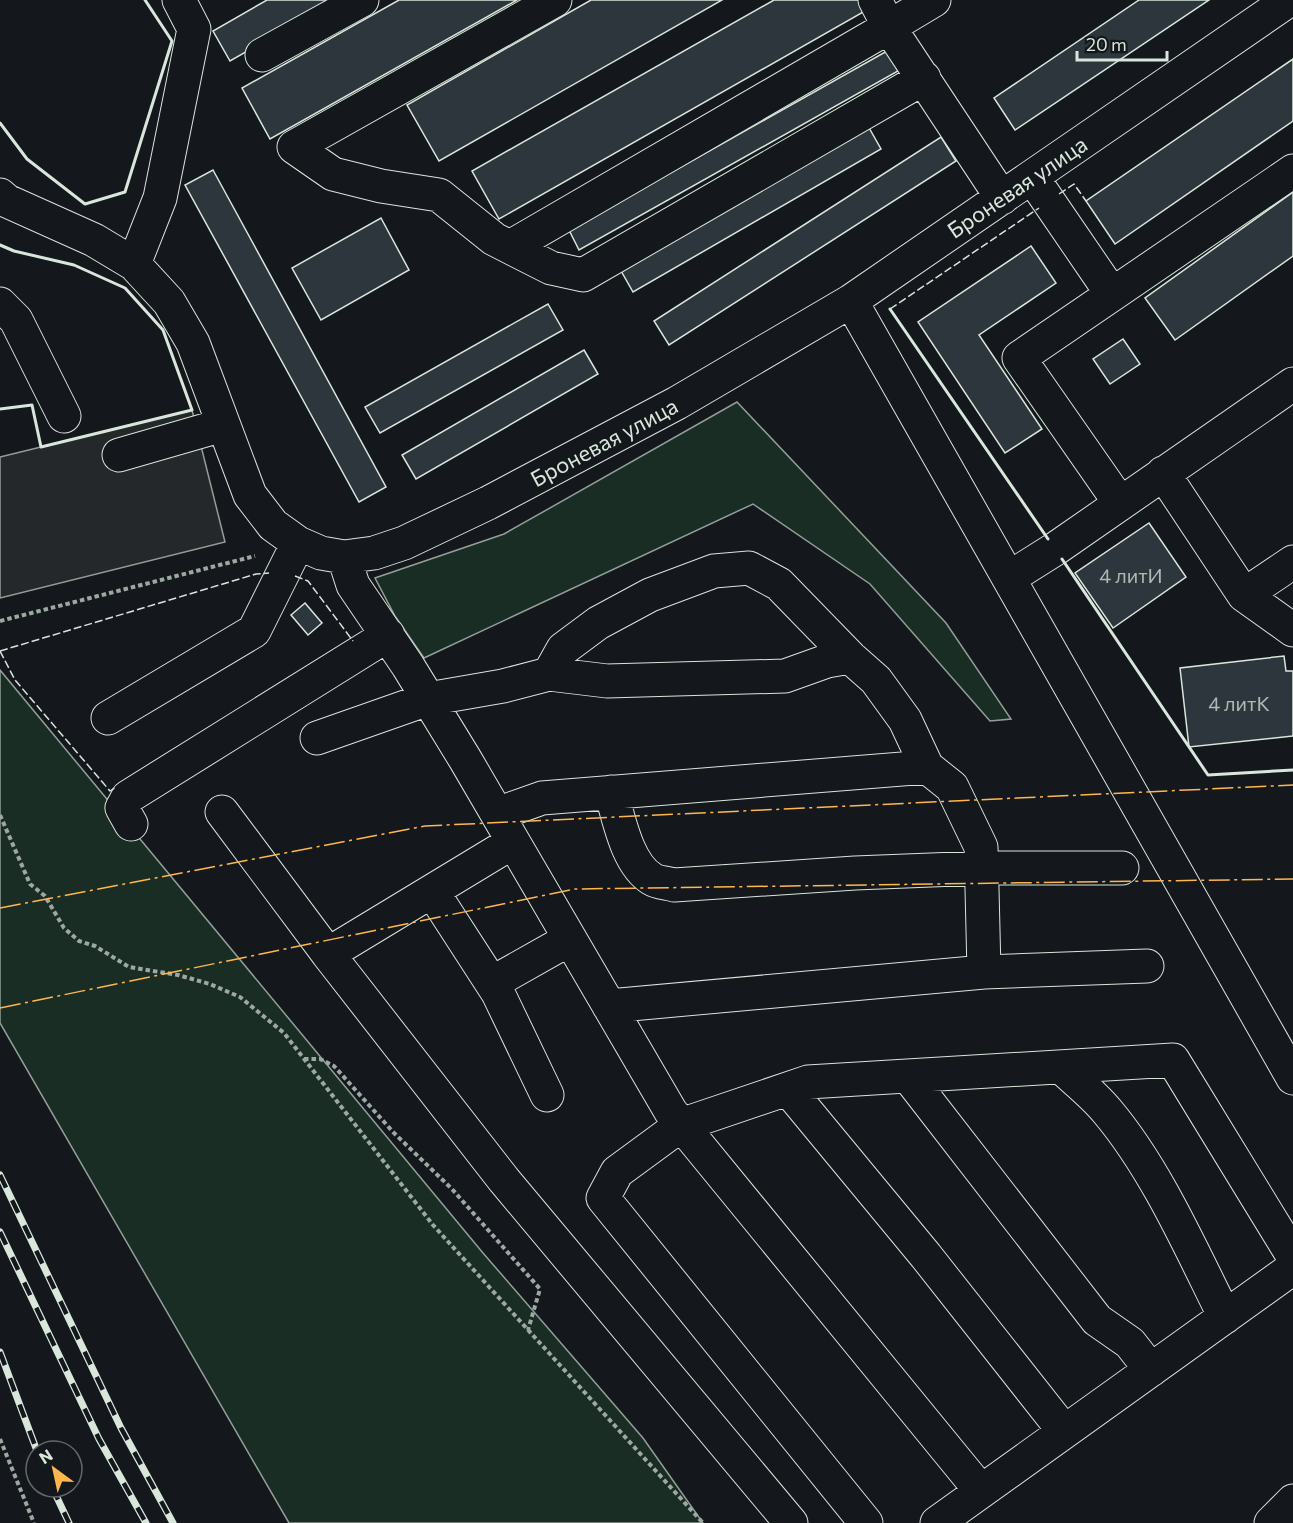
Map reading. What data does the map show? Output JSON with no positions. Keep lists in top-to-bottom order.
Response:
{
  "streets": {
    "street": ["Броневая улица"]
  },
  "house_numbers": ["4 литИ", "4 литК"],
  "scale_bar": "20 m",
  "north": "top left"
}
